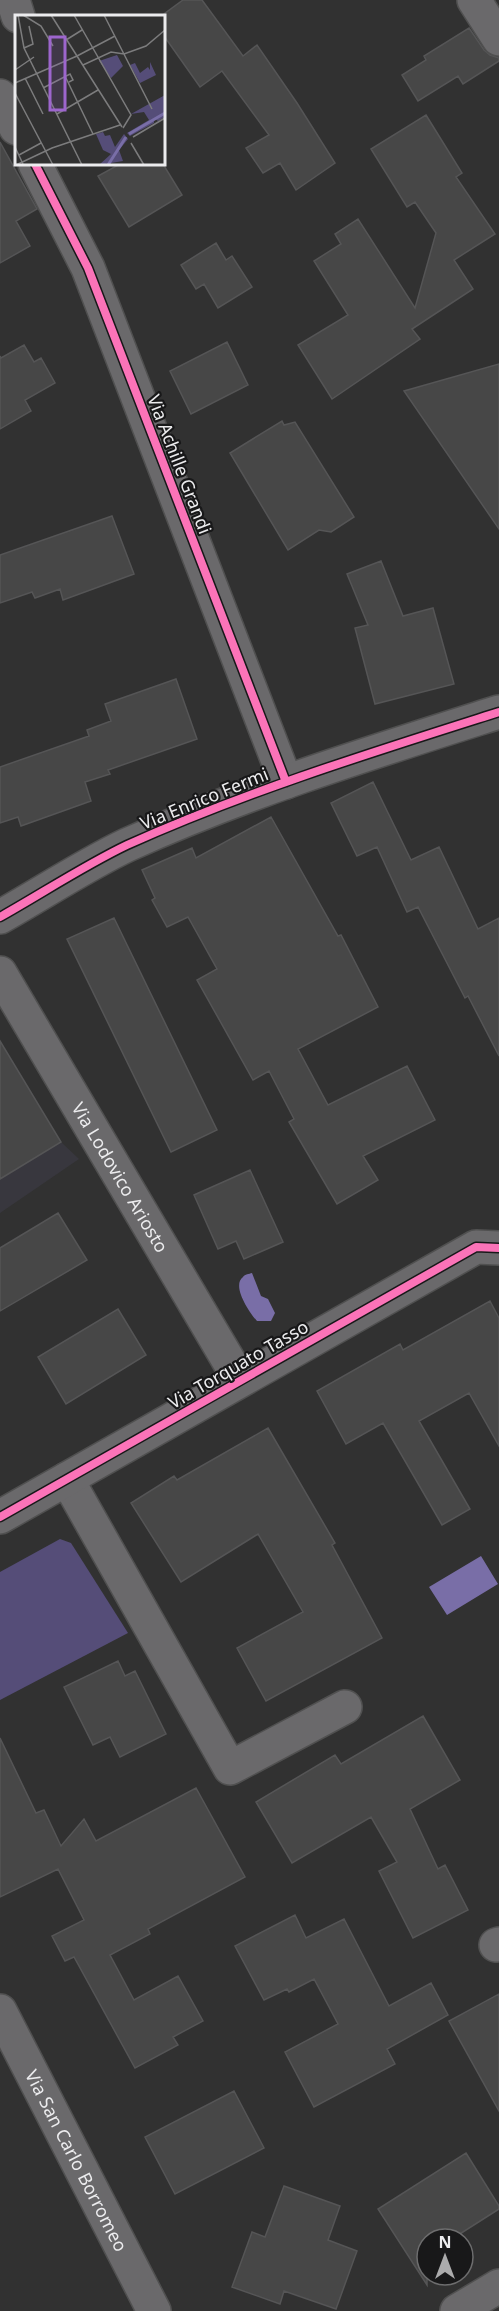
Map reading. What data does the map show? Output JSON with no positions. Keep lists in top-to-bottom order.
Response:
{
  "streets": {
    "street": [
      "Via Achille Grandi",
      "Via Enrico Fermi",
      "Via Lodovico Ariosto",
      "Via Torquato Tasso",
      "Via San Carlo Borromeo"
    ]
  },
  "crossings": [
    ["Via Achille Grandi", "Via Enrico Fermi"],
    ["Via Lodovico Ariosto", "Via Torquato Tasso"]
  ],
  "north": "top"
}
